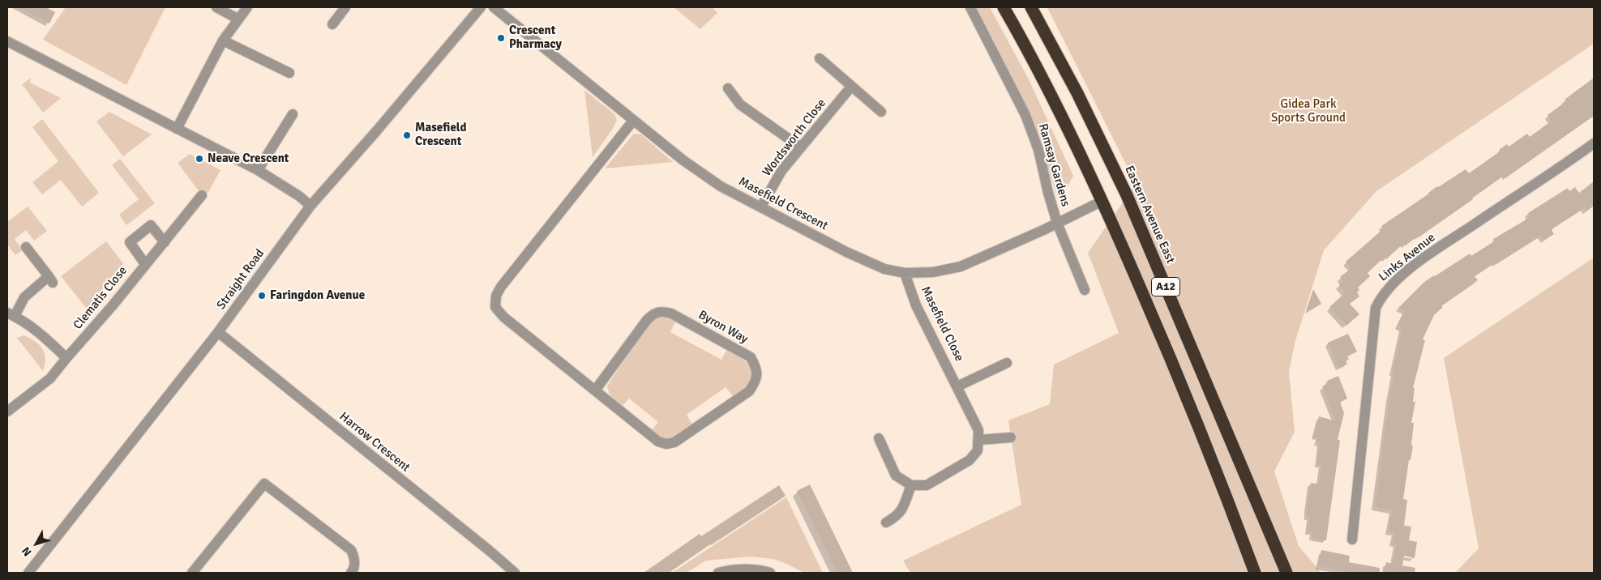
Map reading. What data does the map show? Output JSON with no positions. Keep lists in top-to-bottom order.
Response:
{
  "streets": {
    "highway": ["Eastern Avenue East", "A12"],
    "street": [
      "Wordsworth Close",
      "Ramsay Gardens",
      "Masefield Crescent",
      "Links Avenue",
      "Straight Road",
      "Clematis Close",
      "Masefield Close",
      "Byron Way",
      "Harrow Crescent"
    ]
  },
  "crossings": [
    ["Wordsworth Close", "Masefield Crescent"],
    ["Ramsay Gardens", "Masefield Crescent"],
    ["Masefield Crescent", "A12"],
    ["Masefield Crescent", "Masefield Close"],
    ["Masefield Crescent", "Byron Way"],
    ["Straight Road", "Harrow Crescent"]
  ],
  "parks": ["Gidea Park Sports Ground"],
  "places": [
    "Crescent Pharmacy",
    "Masefield Crescent",
    "Neave Crescent",
    "Faringdon Avenue"
  ],
  "north": "bottom left"
}
